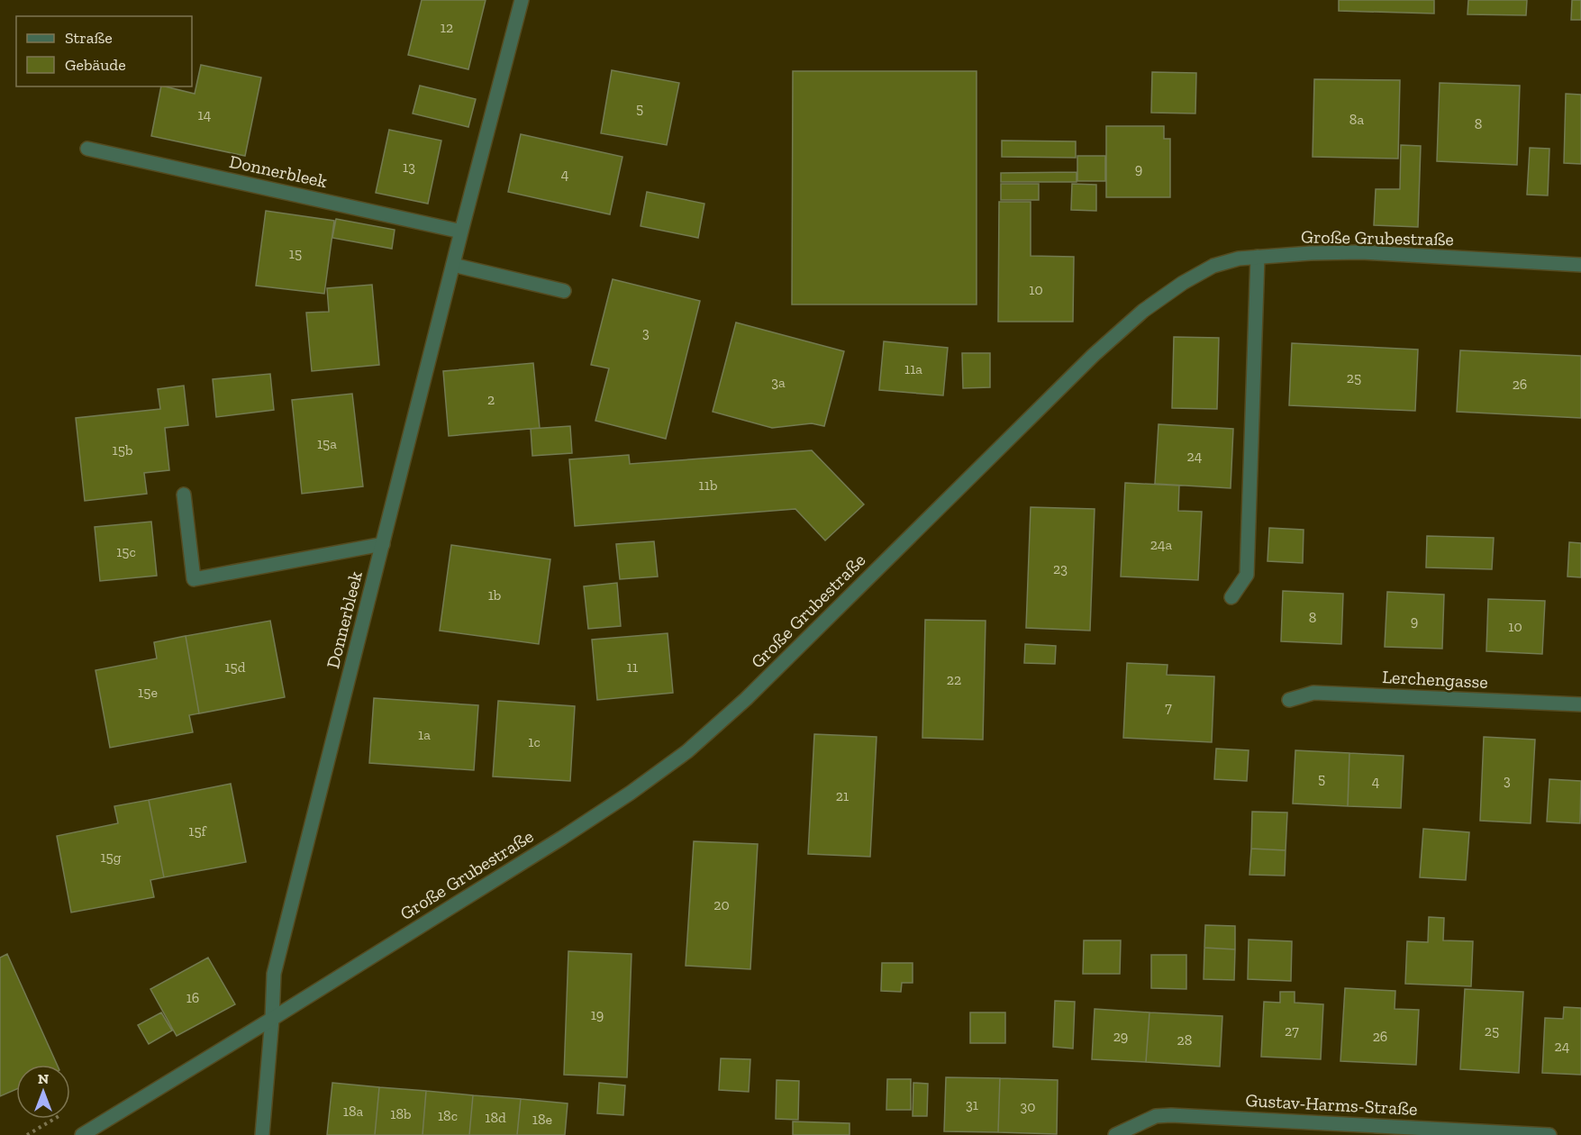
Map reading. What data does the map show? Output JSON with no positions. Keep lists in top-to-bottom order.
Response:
{
  "streets": {
    "street": [
      "Donnerbleek",
      "Große Grubestraße",
      "Lerchengasse",
      "Gustav-Harms-Straße"
    ]
  },
  "crossings": [
    ["Donnerbleek", "Große Grubestraße"]
  ],
  "house_numbers": [
    "12",
    "5",
    "14",
    "8a",
    "8",
    "13",
    "9",
    "4",
    "15",
    "10",
    "3",
    "11a",
    "25",
    "3a",
    "26",
    "2",
    "15a",
    "15b",
    "24",
    "11b",
    "24a",
    "15c",
    "23",
    "1b",
    "8",
    "9",
    "10",
    "15d",
    "11",
    "22",
    "15e",
    "7",
    "1a",
    "1c",
    "5",
    "3",
    "4",
    "21",
    "15f",
    "15g",
    "20",
    "16",
    "19",
    "27",
    "25",
    "29",
    "26",
    "28",
    "24",
    "31",
    "30",
    "18a",
    "18b",
    "18c",
    "18d",
    "18e"
  ],
  "legend": ["Straße", "Gebäude"],
  "north": "top"
}
